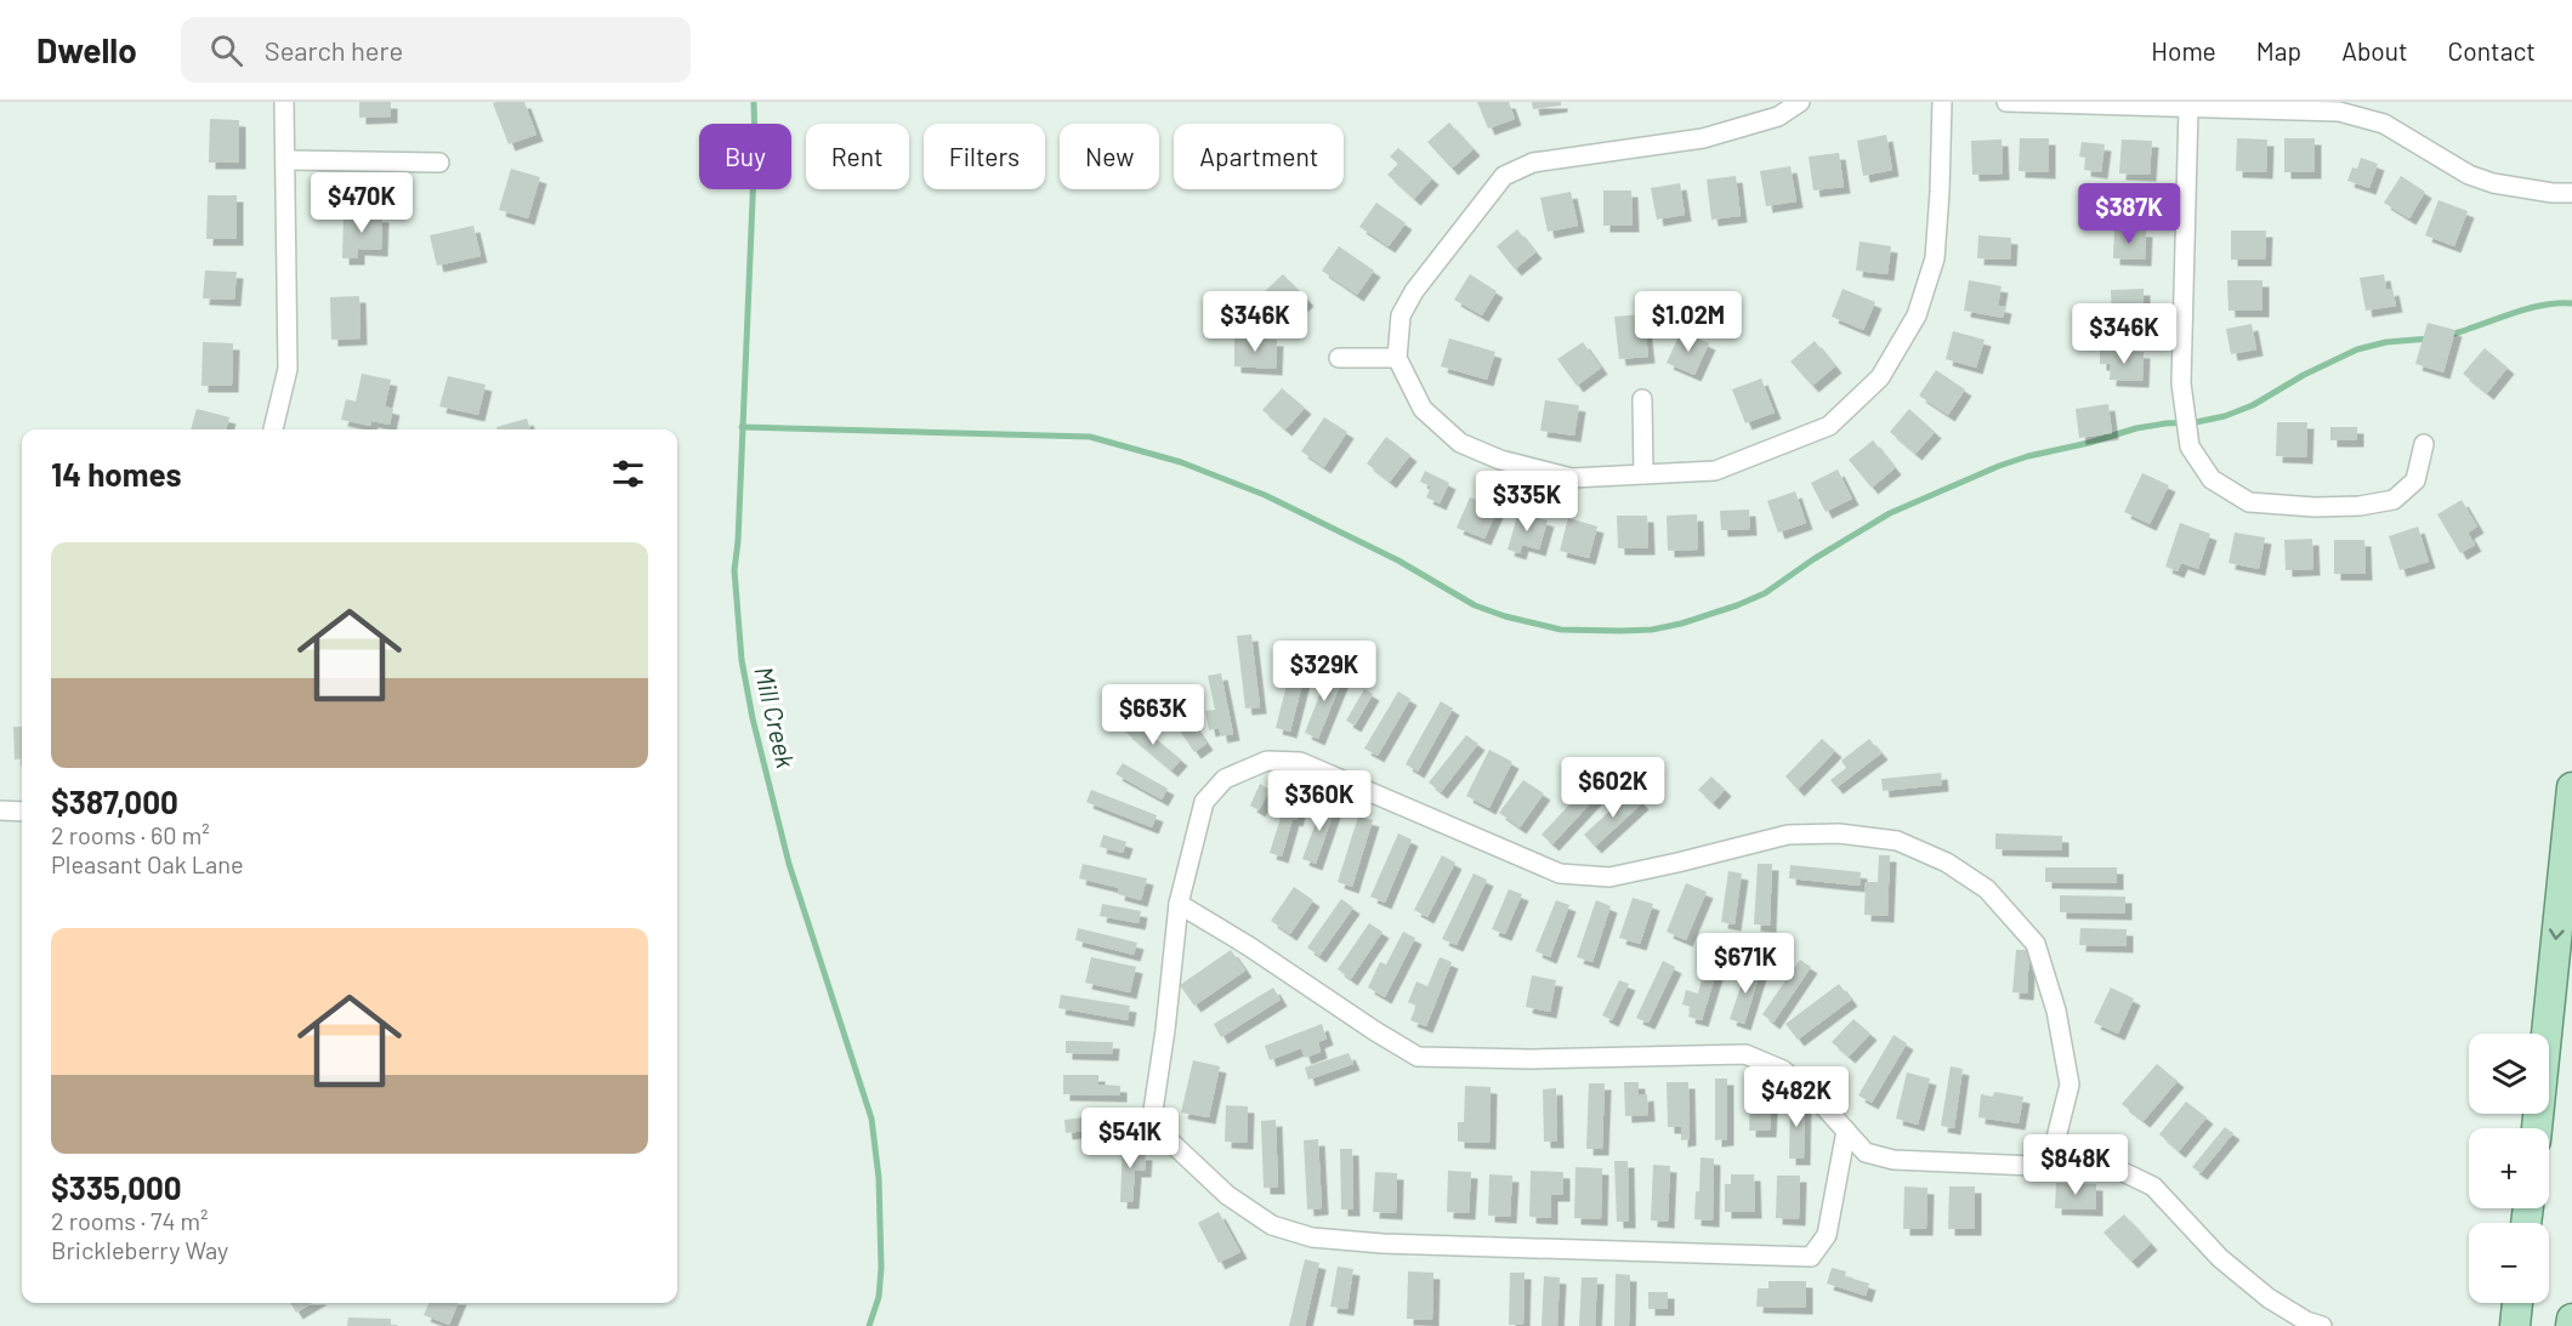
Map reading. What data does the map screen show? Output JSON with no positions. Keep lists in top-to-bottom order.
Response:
{
  "water": ["Mill Creek"],
  "page": {
    "header": "Dwello",
    "search": "Search here",
    "nav": [
      "Home",
      "Map",
      "About",
      "Contact"
    ],
    "chip": [
      "Buy",
      "Rent",
      "Filters",
      "New",
      "Apartment"
    ],
    "price": [
      "$470K",
      "$387K",
      "$346K",
      "$1.02M",
      "$346K",
      "$335K",
      "$329K",
      "$663K",
      "$602K",
      "$360K",
      "$671K",
      "$482K",
      "$541K",
      "$848K"
    ],
    "heading": "14 homes",
    "list": [
      {
        "name": "$387,000",
        "note": "2 rooms · 60 m² · Pleasant Oak Lane"
      },
      {
        "name": "$335,000",
        "note": "2 rooms · 74 m² · Brickleberry Way"
      }
    ],
    "map_buttons": ["+", "−"]
  }
}
